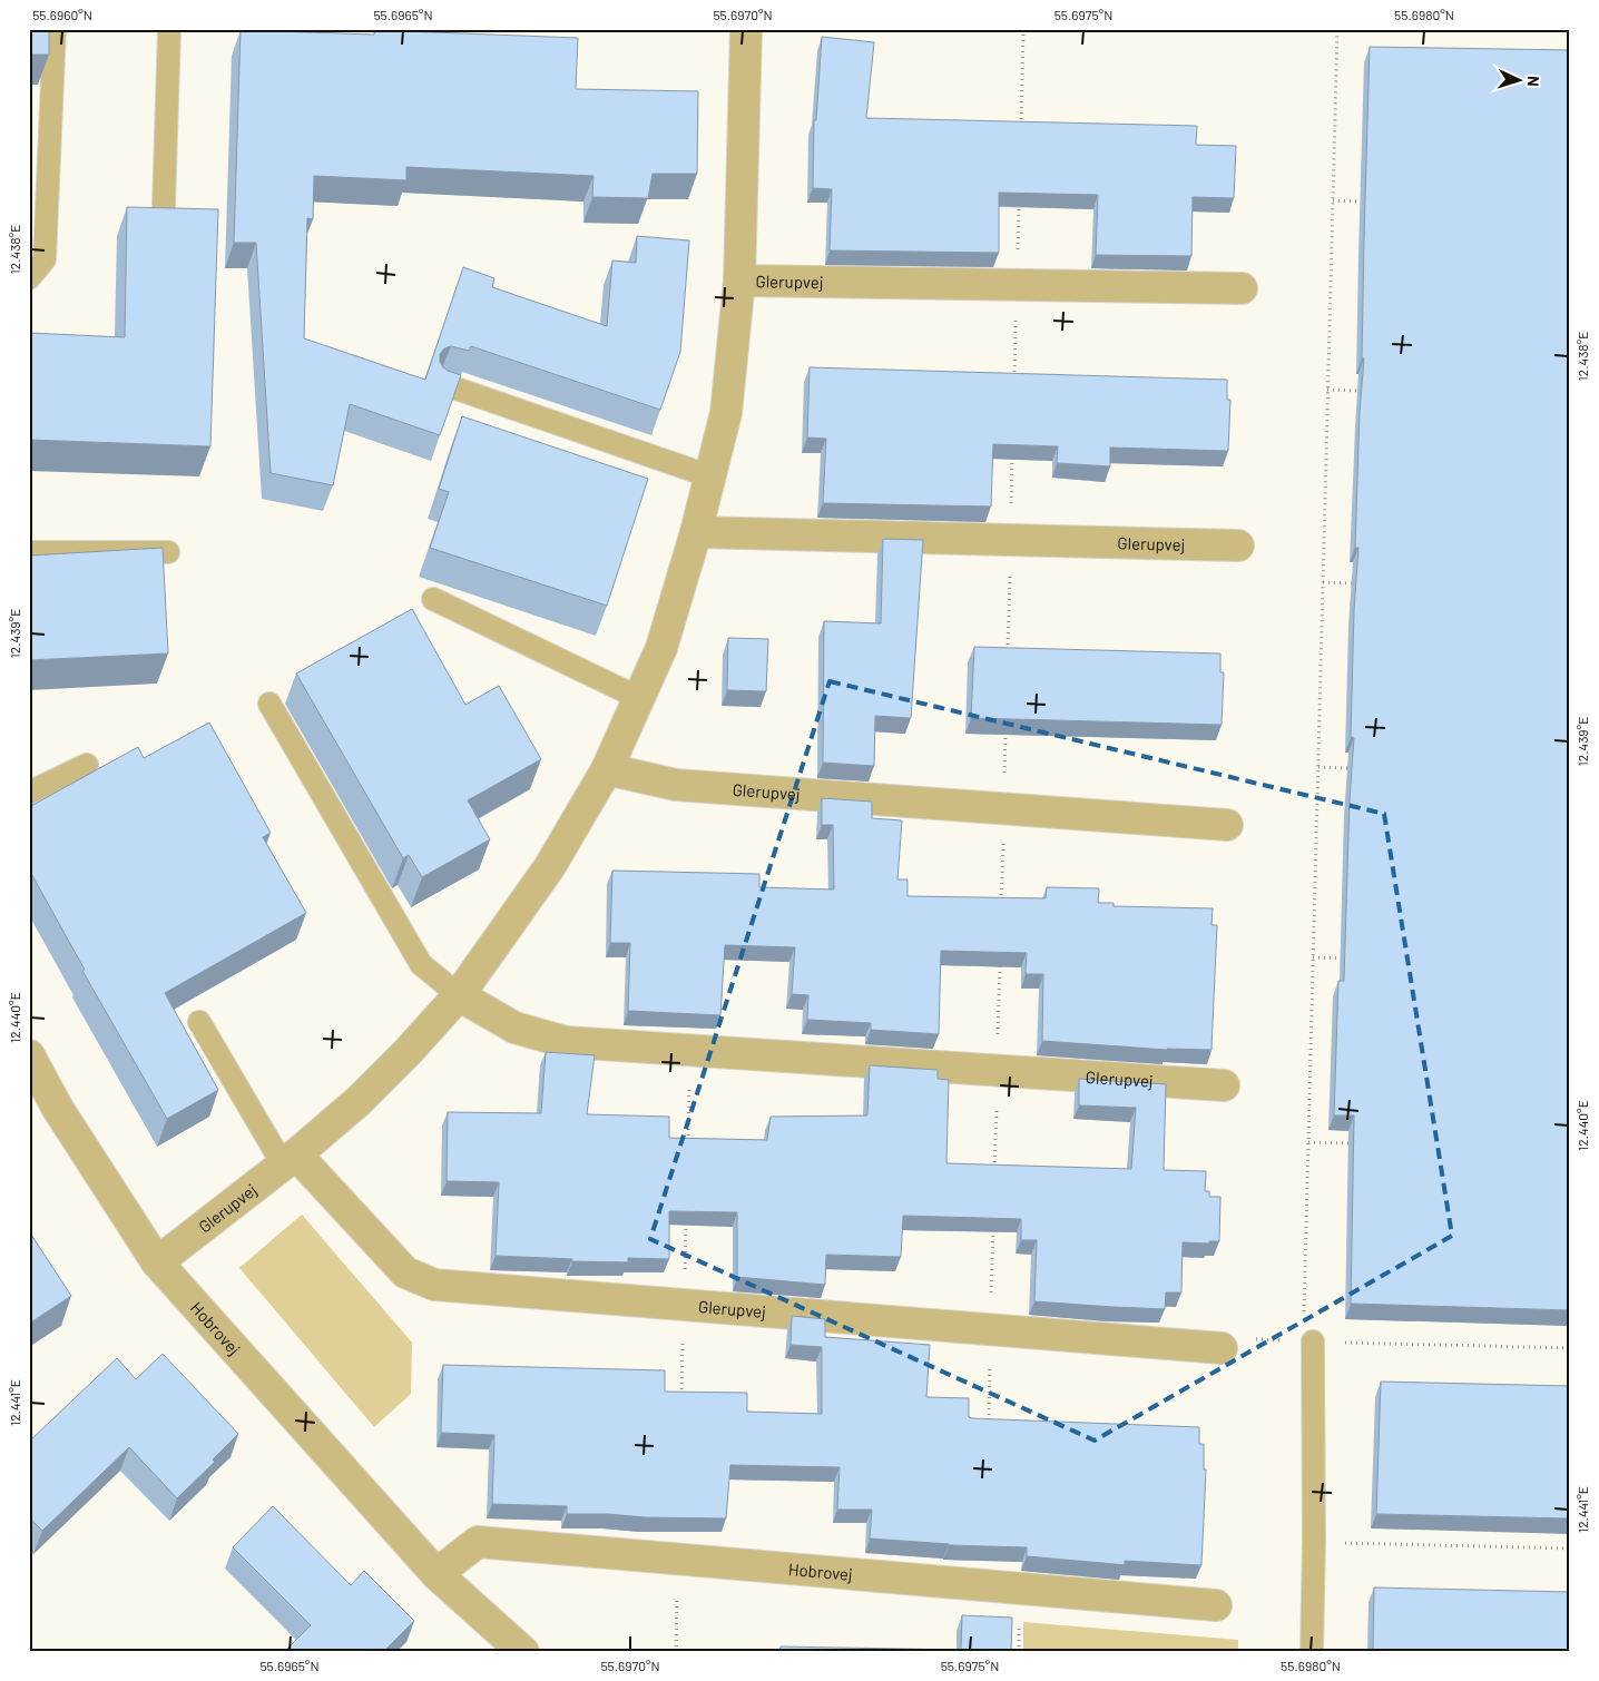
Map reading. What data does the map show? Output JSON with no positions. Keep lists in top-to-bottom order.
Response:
{
  "streets": {
    "street": ["Glerupvej", "Hobrovej"]
  },
  "crossings": [
    ["Glerupvej", "Hobrovej"]
  ],
  "north": "right",
  "coordinates": [
    "55.6960°N",
    "55.6965°N",
    "55.6970°N",
    "55.6975°N",
    "55.6980°N",
    "12.438°E",
    "12.439°E",
    "12.440°E",
    "12.441°E"
  ]
}
